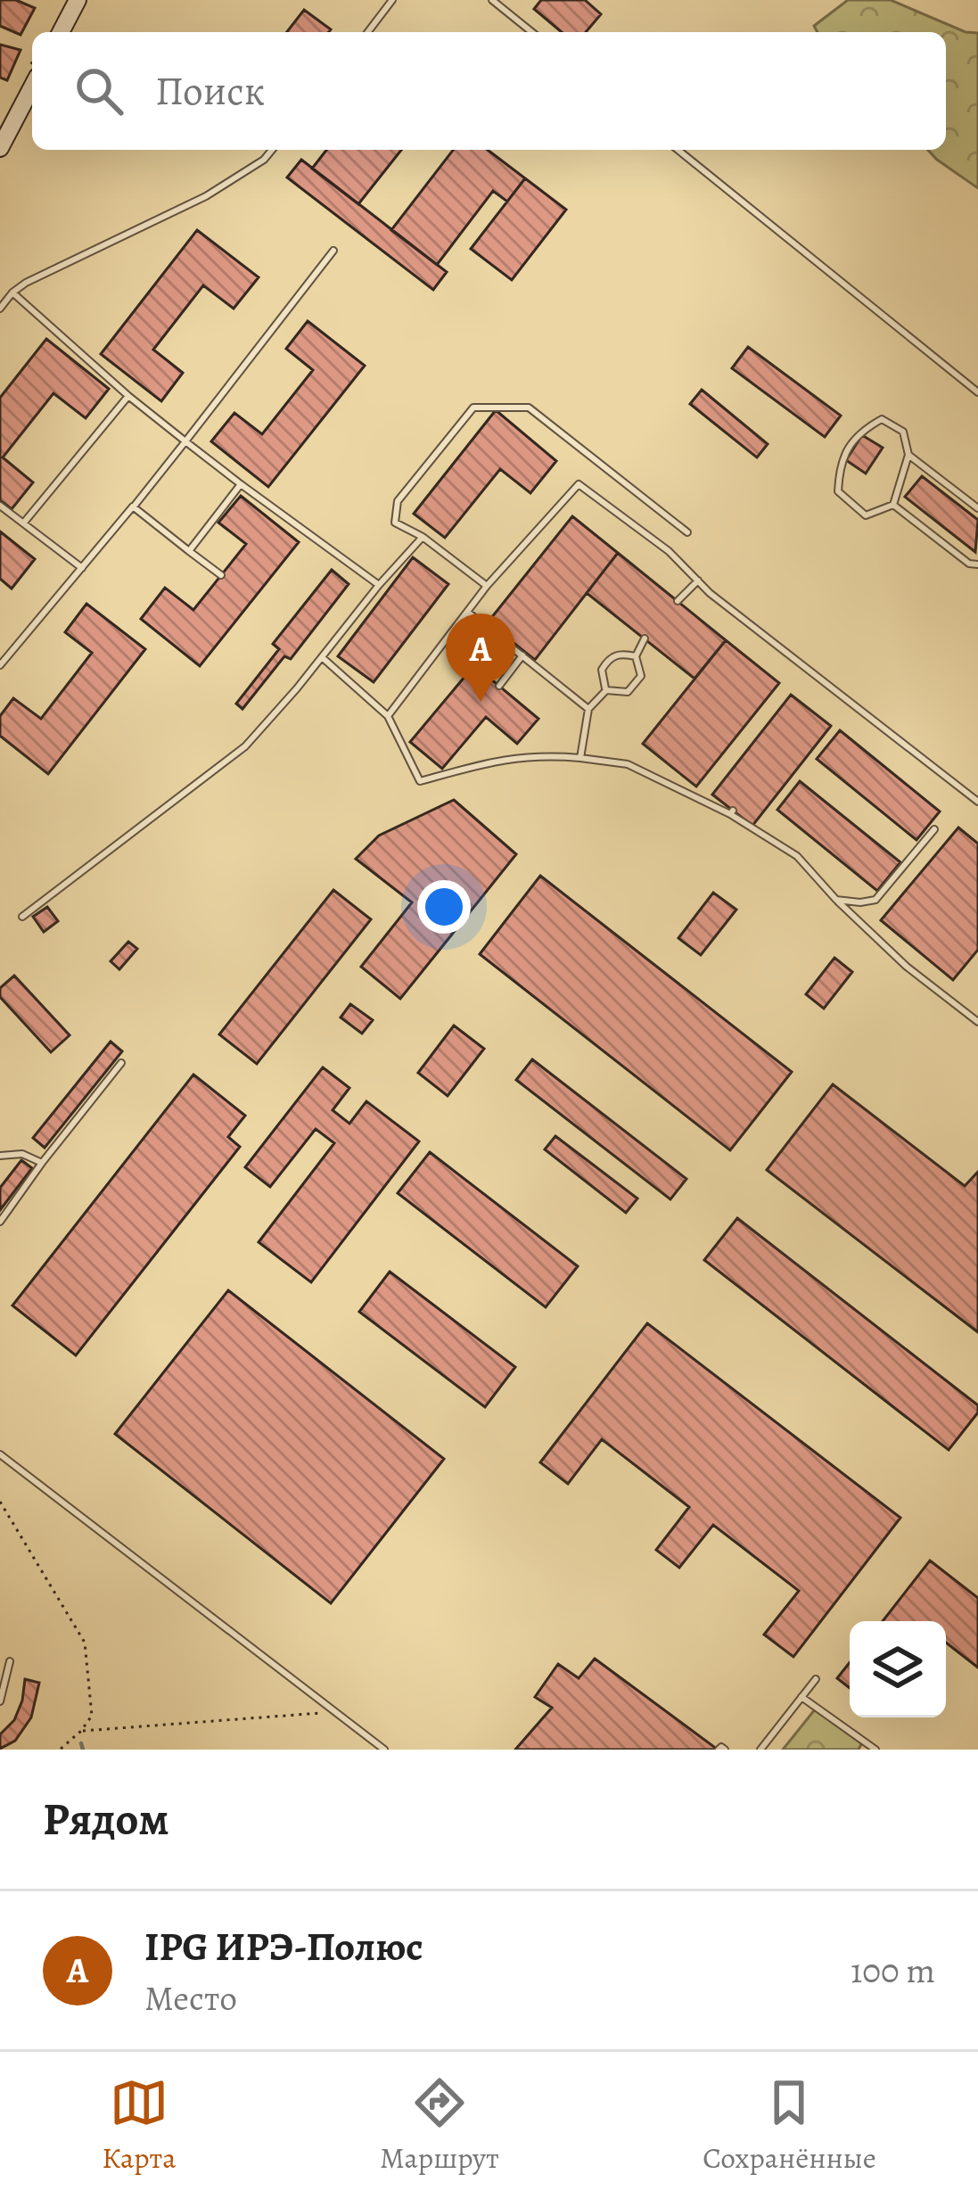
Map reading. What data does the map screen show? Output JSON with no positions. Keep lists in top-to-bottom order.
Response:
{
  "page": {
    "search": "Поиск",
    "pins": "A",
    "heading": "Рядом",
    "list": [
      {
        "mark": "A",
        "name": "IPG ИРЭ-Полюс",
        "note": "Место",
        "value": "100 m"
      }
    ],
    "nav": ["Карта", "Маршрут", "Сохранённые"]
  }
}
